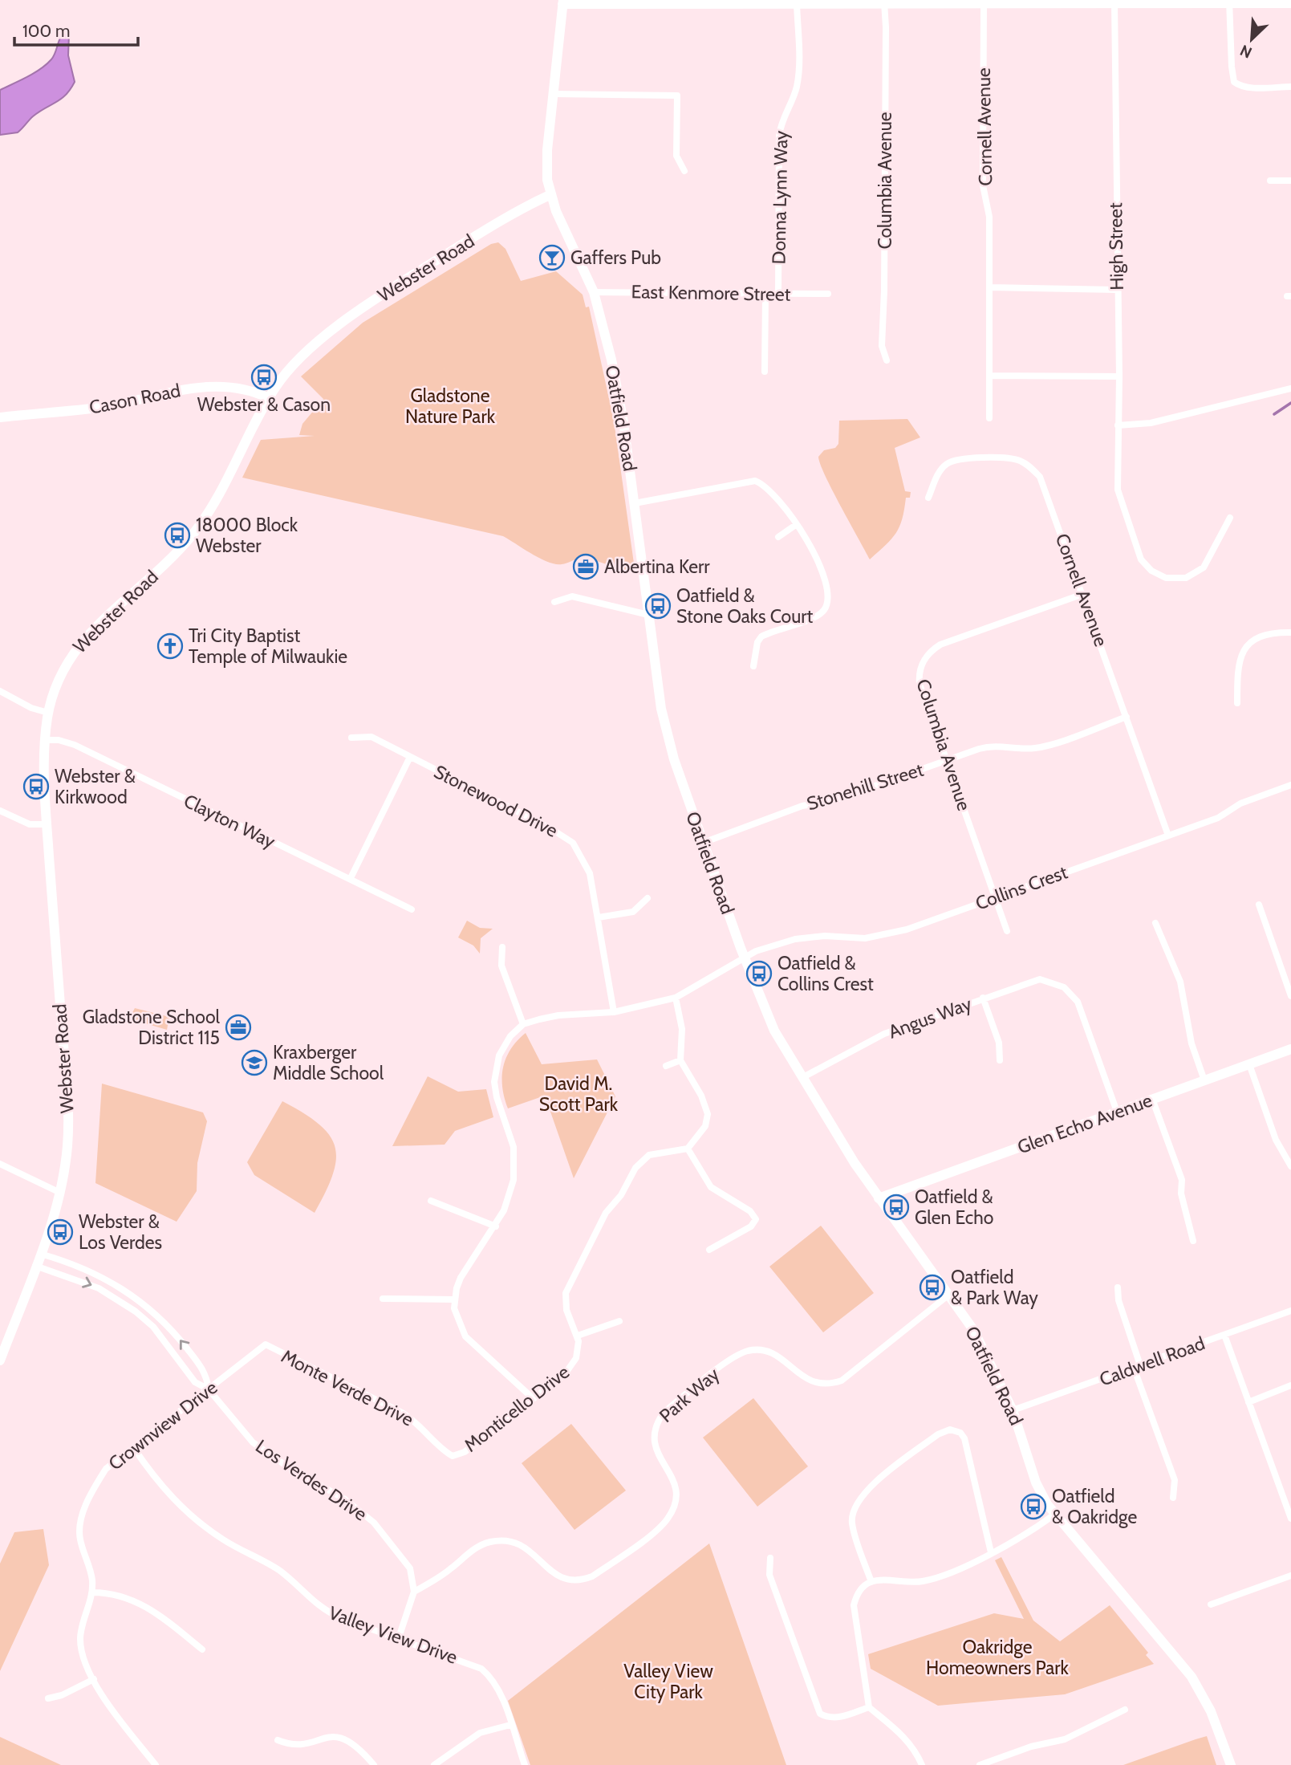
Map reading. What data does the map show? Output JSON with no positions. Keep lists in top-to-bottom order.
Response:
{
  "streets": {
    "street": [
      "Cornell Avenue",
      "Columbia Avenue",
      "Donna Lynn Way",
      "High Street",
      "Webster Road",
      "East Kenmore Street",
      "Cason Road",
      "Oatfield Road",
      "Stonehill Street",
      "Stonewood Drive",
      "Clayton Way",
      "Collins Crest",
      "Angus Way",
      "Glen Echo Avenue",
      "Caldwell Road",
      "Monte Verde Drive",
      "Park Way",
      "Monticello Drive",
      "Crownview Drive",
      "Los Verdes Drive",
      "Valley View Drive"
    ]
  },
  "crossings": [
    ["Cornell Avenue", "Columbia Avenue"],
    ["Cornell Avenue", "Stonehill Street"],
    ["Cornell Avenue", "Collins Crest"],
    ["Columbia Avenue", "Stonehill Street"],
    ["Columbia Avenue", "Collins Crest"],
    ["Donna Lynn Way", "East Kenmore Street"],
    ["Webster Road", "Cason Road"],
    ["Webster Road", "Oatfield Road"],
    ["Webster Road", "Clayton Way"],
    ["Webster Road", "Los Verdes Drive"],
    ["East Kenmore Street", "Oatfield Road"],
    ["Oatfield Road", "Stonehill Street"],
    ["Oatfield Road", "Collins Crest"],
    ["Oatfield Road", "Angus Way"],
    ["Oatfield Road", "Glen Echo Avenue"],
    ["Oatfield Road", "Caldwell Road"],
    ["Oatfield Road", "Park Way"],
    ["Stonewood Drive", "Collins Crest"],
    ["Angus Way", "Glen Echo Avenue"],
    ["Monte Verde Drive", "Monticello Drive"],
    ["Monte Verde Drive", "Crownview Drive"],
    ["Park Way", "Los Verdes Drive"],
    ["Crownview Drive", "Los Verdes Drive"],
    ["Crownview Drive", "Valley View Drive"]
  ],
  "parks": [
    "Gladstone Nature Park",
    "David M. Scott Park",
    "Oakridge Homeowners Park",
    "Valley View City Park"
  ],
  "places": {
    "bar": ["Gaffers Pub"],
    "bus stop": [
      "Webster & Cason",
      "18000 Block Webster",
      "Oatfield & Stone Oaks Court",
      "Webster & Kirkwood",
      "Oatfield & Collins Crest",
      "Oatfield & Glen Echo",
      "Webster & Los Verdes",
      "Oatfield & Park Way",
      "Oatfield & Oakridge"
    ],
    "office": ["Albertina Kerr", "Gladstone School District 115"],
    "church": ["Tri City Baptist Temple of Milwaukie"],
    "school or university": ["Kraxberger Middle School"]
  },
  "scale_bar": "100 m",
  "north": "bottom left"
}
